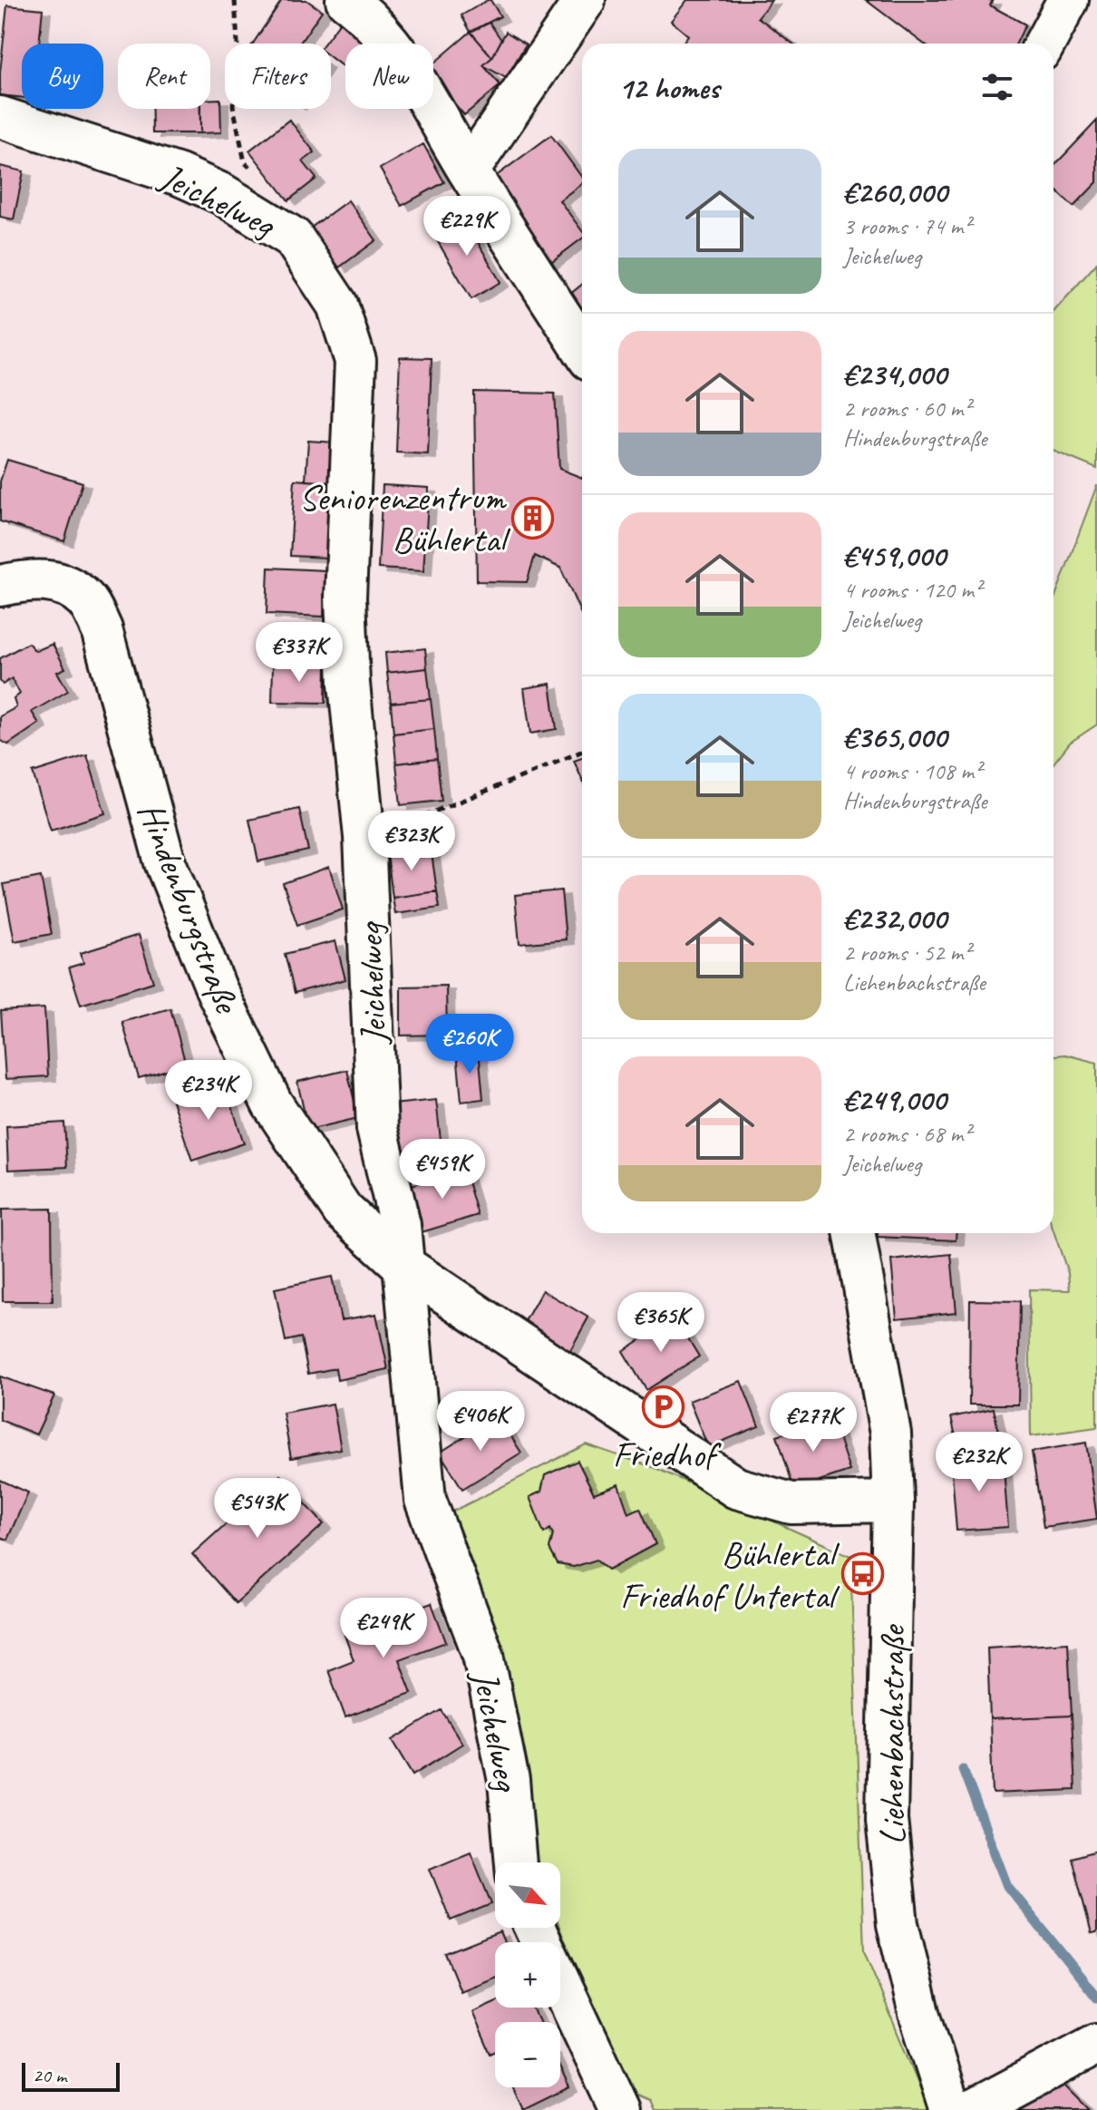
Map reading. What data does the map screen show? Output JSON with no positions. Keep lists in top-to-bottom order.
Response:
{
  "streets": {
    "street": ["Jeichelweg", "Hindenburgstraße", "Liehenbachstraße"]
  },
  "crossings": [
    ["Jeichelweg", "Hindenburgstraße"],
    ["Hindenburgstraße", "Liehenbachstraße"]
  ],
  "places": {
    "building": ["Seniorenzentrum Bühlertal"],
    "parking": ["Friedhof"],
    "bus stop": ["Bühlertal Friedhof Untertal"]
  },
  "scale_bar": "20 m",
  "north": "bottom right",
  "page": {
    "chip": [
      "Buy",
      "Rent",
      "Filters",
      "New"
    ],
    "heading": "12 homes",
    "list": [
      {
        "name": "€260,000",
        "note": "3 rooms · 74 m² · Jeichelweg"
      },
      {
        "name": "€234,000",
        "note": "2 rooms · 60 m² · Hindenburgstraße"
      },
      {
        "name": "€459,000",
        "note": "4 rooms · 120 m² · Jeichelweg"
      },
      {
        "name": "€365,000",
        "note": "4 rooms · 108 m² · Hindenburgstraße"
      },
      {
        "name": "€232,000",
        "note": "2 rooms · 52 m² · Liehenbachstraße"
      },
      {
        "name": "€249,000",
        "note": "2 rooms · 68 m² · Jeichelweg"
      }
    ],
    "price": [
      "€229K",
      "€337K",
      "€323K",
      "€260K",
      "€234K",
      "€459K",
      "€365K",
      "€406K",
      "€277K",
      "€232K",
      "€543K",
      "€249K"
    ],
    "map_buttons": ["+", "−"],
    "scale": "20 m"
  }
}
